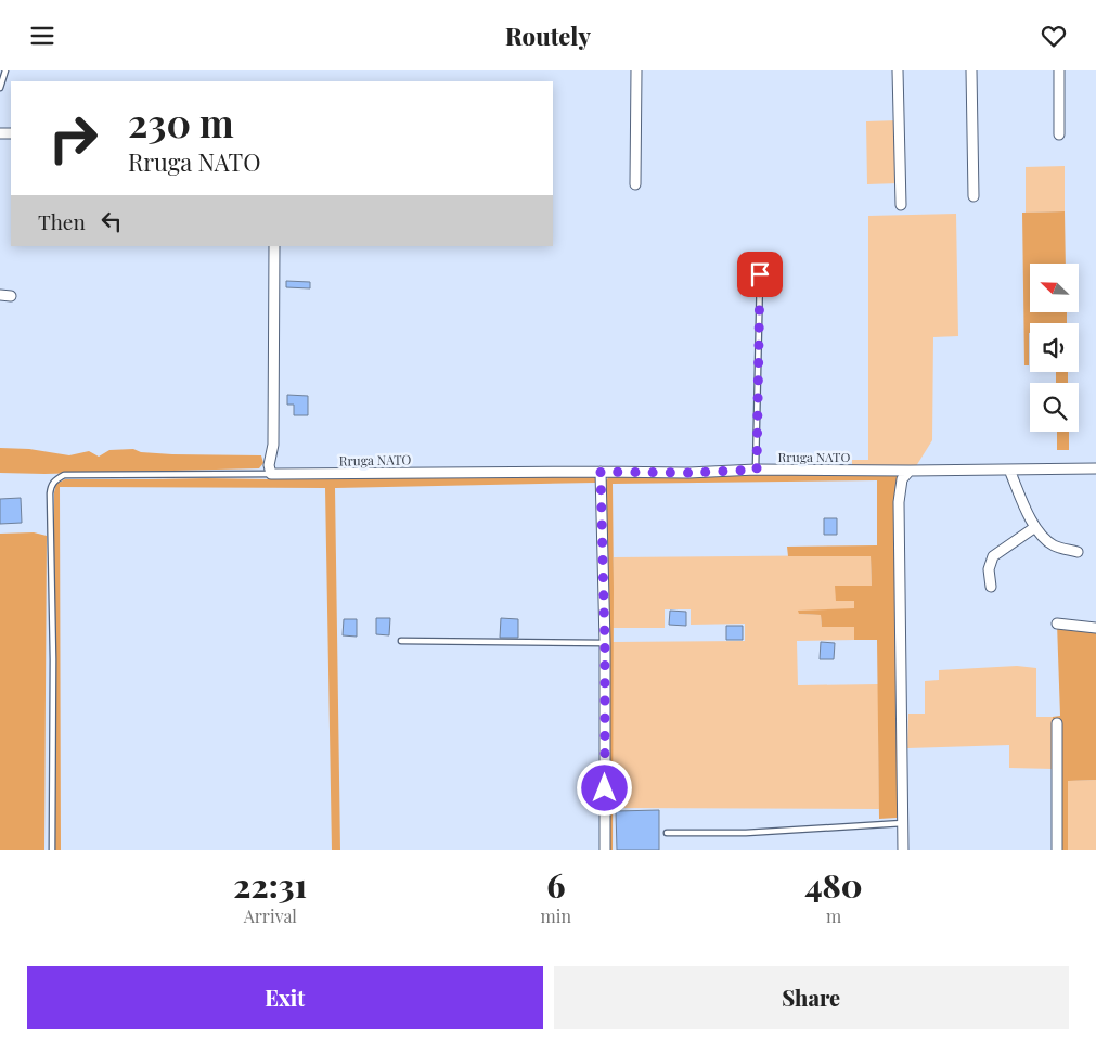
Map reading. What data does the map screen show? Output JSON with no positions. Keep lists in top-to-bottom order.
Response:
{
  "streets": {
    "street": ["Rruga NATO"]
  },
  "north": "top left",
  "page": {
    "header": "Routely",
    "turn": ["230 m", "Rruga NATO"],
    "then": "Then",
    "eta": [
      "22:31",
      "Arrival",
      "6",
      "min",
      "480",
      "m"
    ],
    "buttons": ["Exit", "Share"]
  }
}
